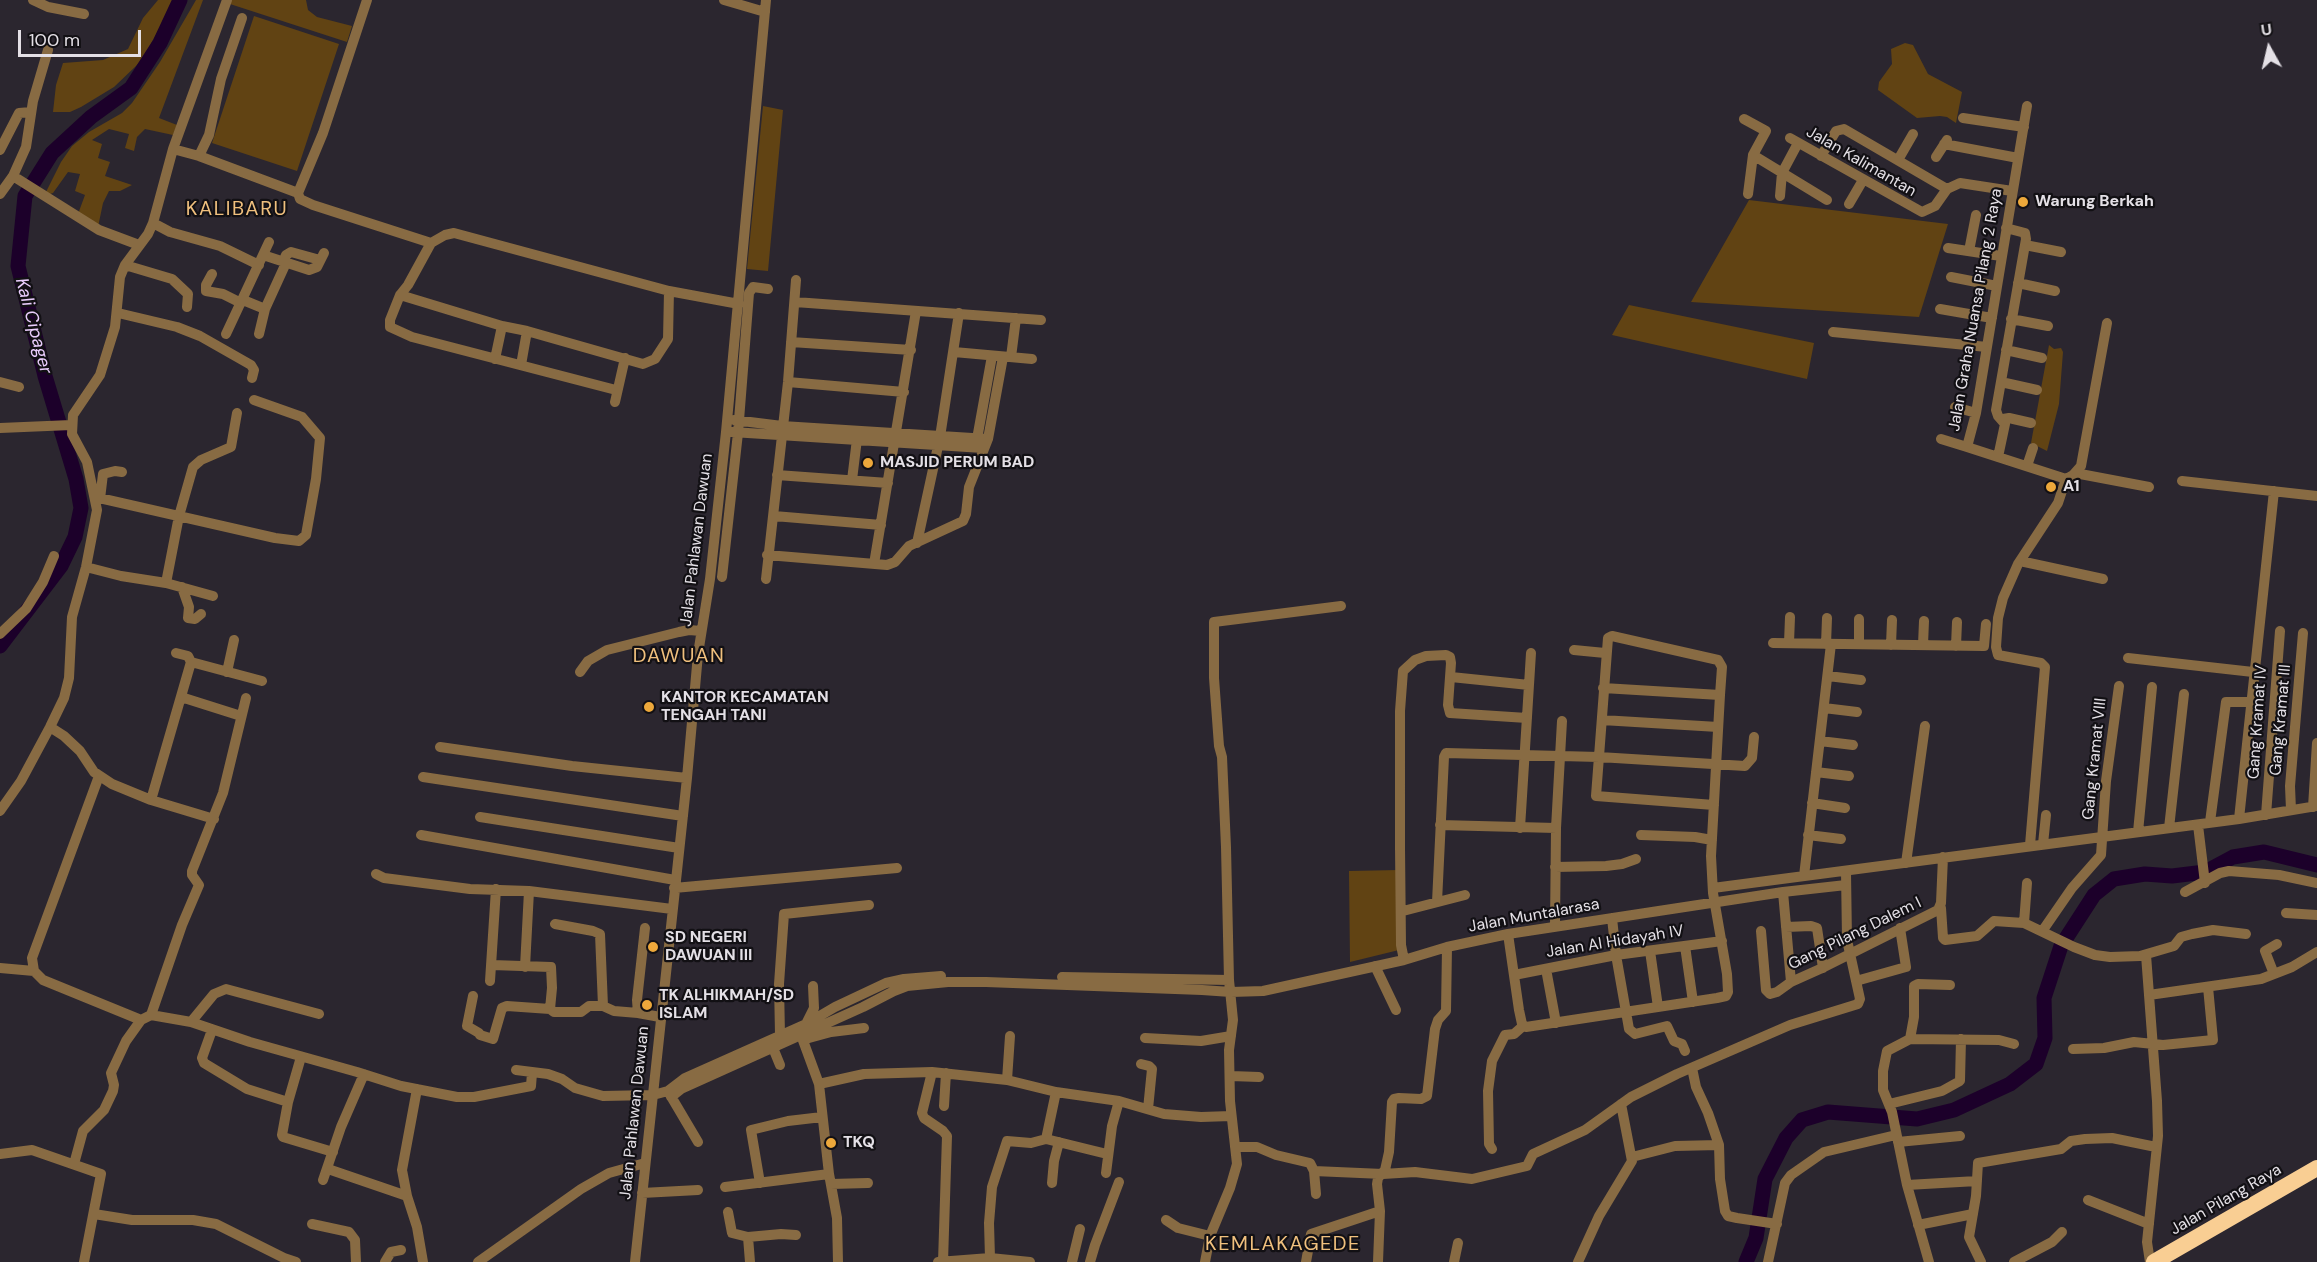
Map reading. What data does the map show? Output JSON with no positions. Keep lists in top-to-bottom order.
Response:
{
  "streets": {
    "highway": ["Jalan Pilang Raya"],
    "street": [
      "Jalan Kalimantan",
      "Jalan Graha Nuansa Pilang 2 Raya",
      "Jalan Pahlawan Dawuan",
      "Gang Kramat III",
      "Gang Kramat IV",
      "Gang Kramat VIII",
      "Jalan Muntalarasa",
      "Gang Pilang Dalem I",
      "Jalan Al Hidayah IV"
    ]
  },
  "districts": ["KALIBARU", "DAWUAN", "KEMLAKAGEDE"],
  "water": ["Kali Cipager"],
  "places": [
    "Warung Berkah",
    "MASJID PERUM BAD",
    "A1",
    "KANTOR KECAMATAN TENGAH TANI",
    "SD NEGERI DAWUAN III",
    "TK ALHIKMAH/SD ISLAM",
    "TKQ"
  ],
  "scale_bar": "100 m",
  "north": "top"
}
